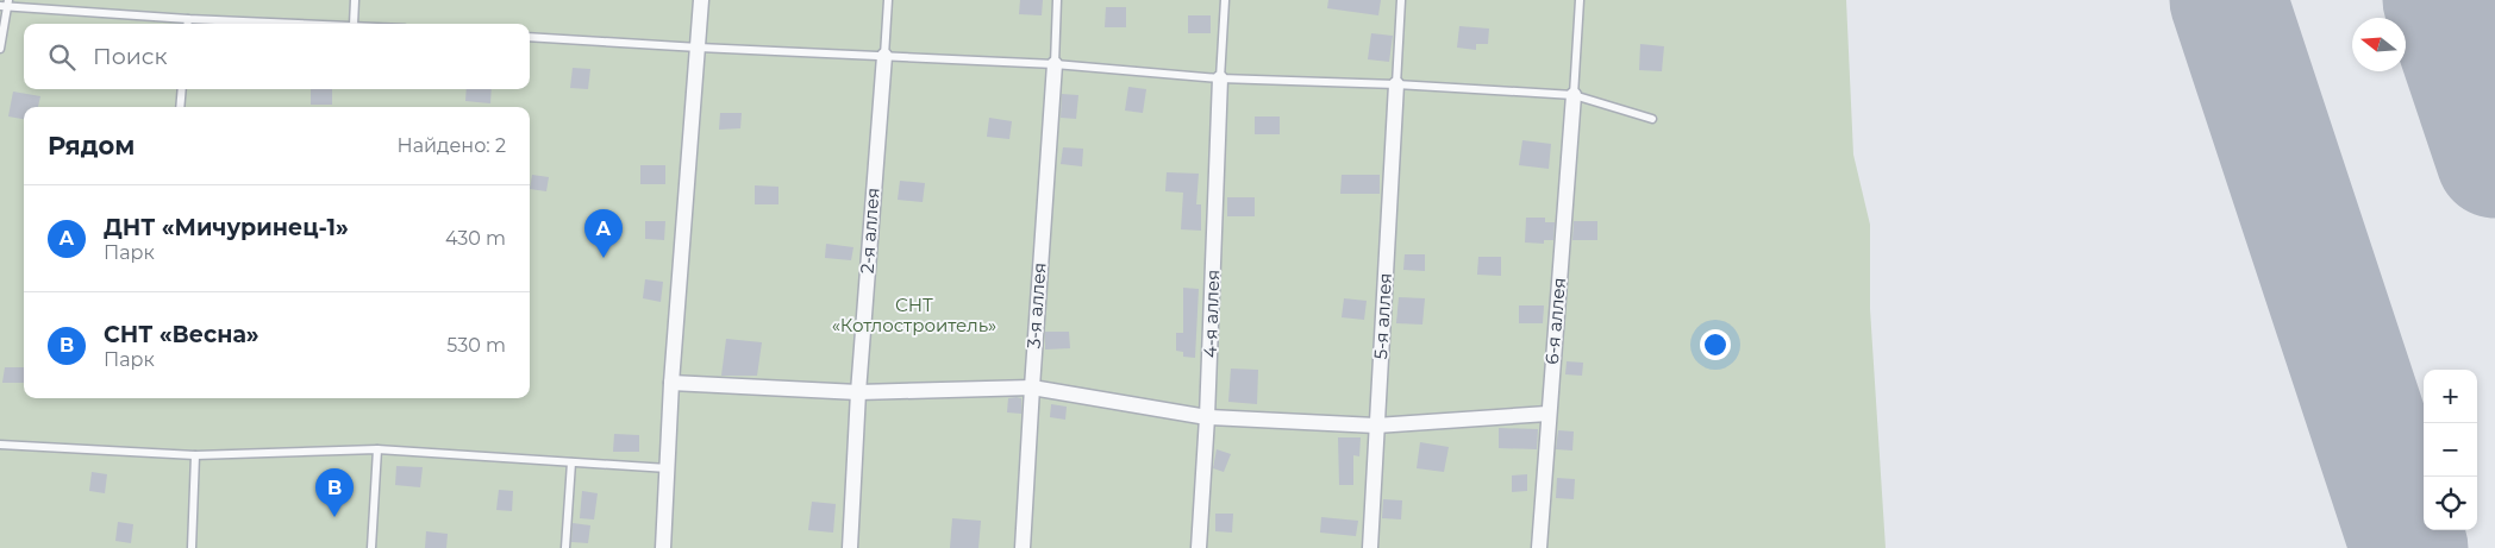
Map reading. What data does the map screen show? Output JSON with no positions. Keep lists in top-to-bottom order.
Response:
{
  "streets": {
    "street": [
      "2-я аллея",
      "3-я аллея",
      "4-я аллея",
      "5-я аллея",
      "6-я аллея"
    ]
  },
  "parks": ["СНТ «Котлостроитель»"],
  "north": "left",
  "page": {
    "search": "Поиск",
    "heading": ["Рядом", "Найдено: 2"],
    "list": [
      {
        "mark": "A",
        "name": "ДНТ «Мичуринец-1»",
        "note": "Парк",
        "value": "430 m"
      },
      {
        "mark": "B",
        "name": "СНТ «Весна»",
        "note": "Парк",
        "value": "530 m"
      }
    ],
    "pins": ["A", "B"],
    "map_buttons": ["+", "−"]
  }
}
